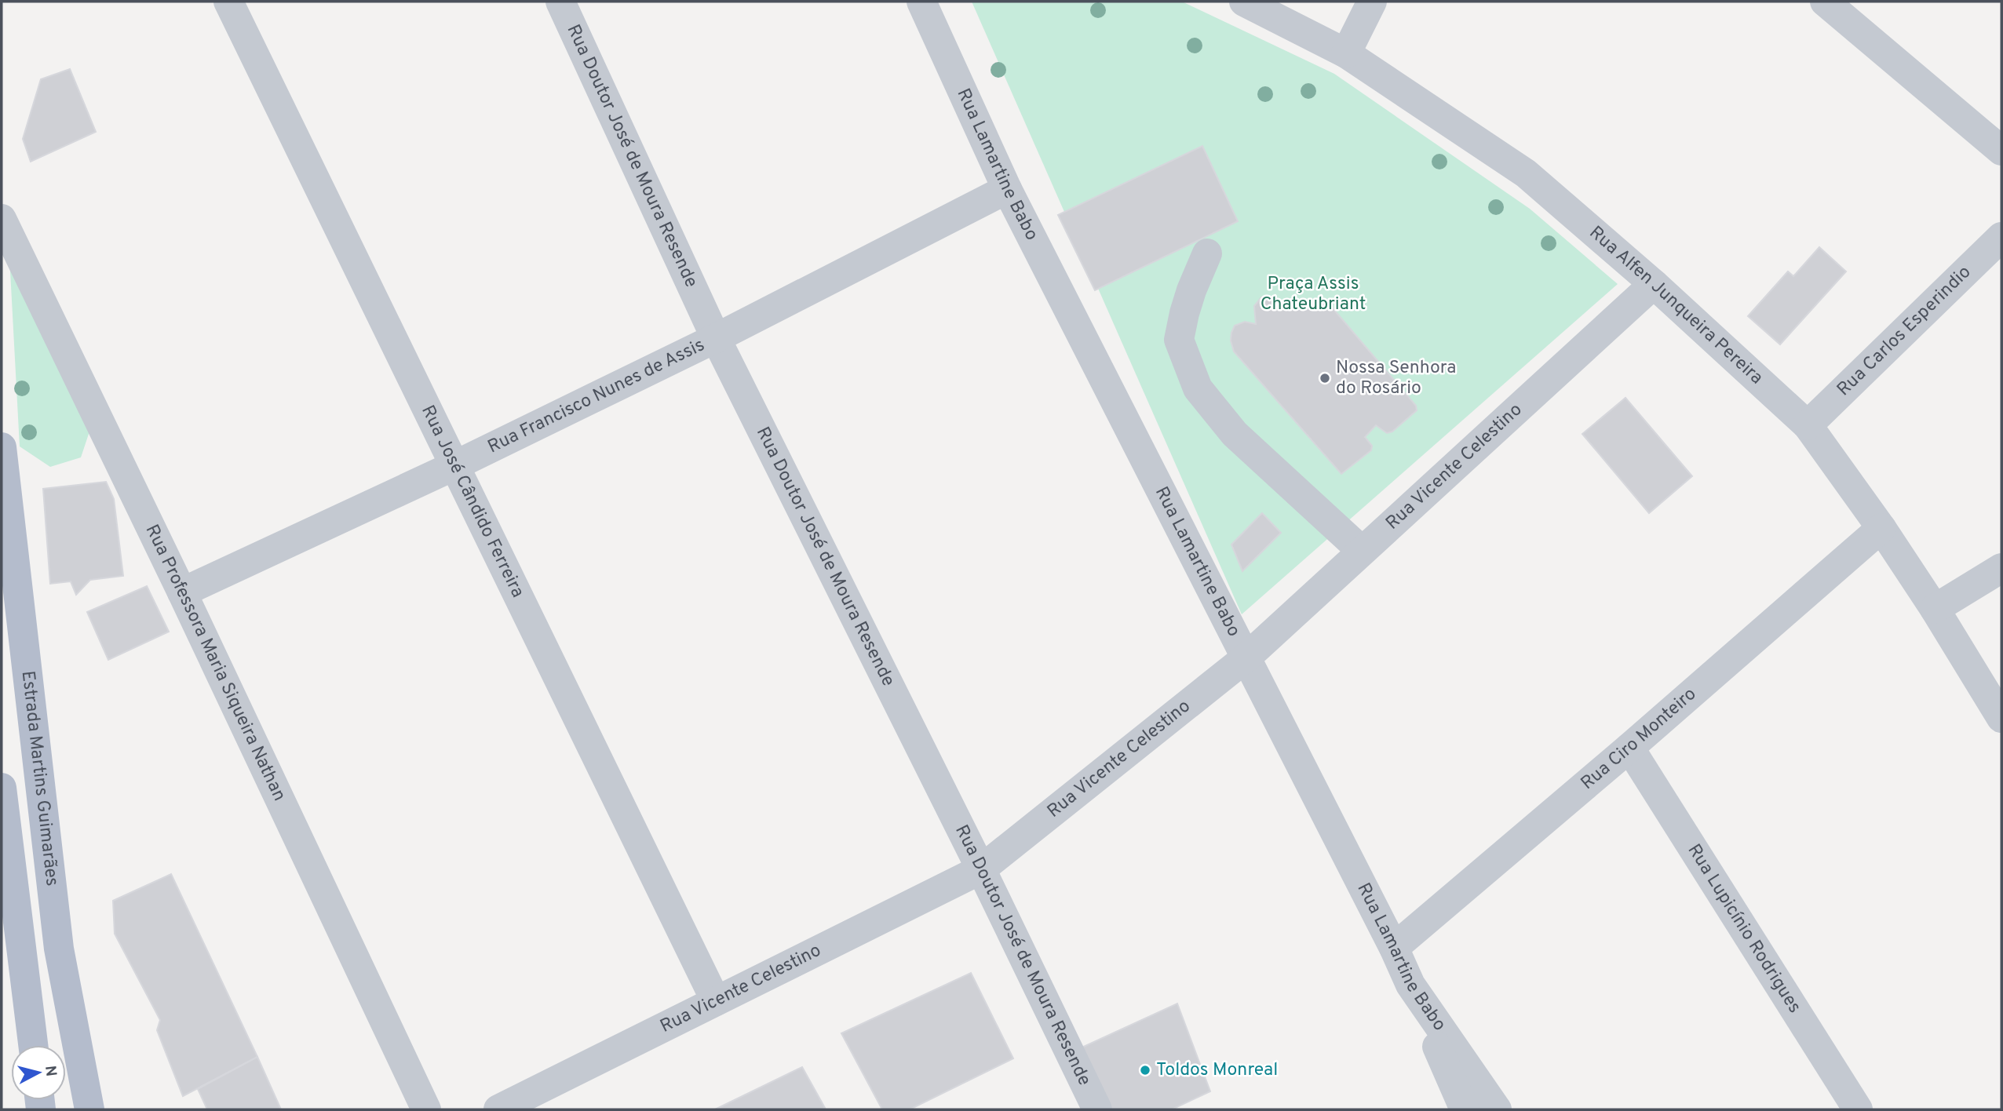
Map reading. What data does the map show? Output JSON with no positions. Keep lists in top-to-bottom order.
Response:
{
  "streets": {
    "main road": ["Estrada Martins Guimarães"],
    "street": [
      "Rua Doutor José de Moura Resende",
      "Rua Lamartine Babo",
      "Rua Alfen Junqueira Pereira",
      "Rua Carlos Esperindio",
      "Rua Francisco Nunes de Assis",
      "Rua Vicente Celestino",
      "Rua José Cândido Ferreira",
      "Rua Professora Maria Siqueira Nathan",
      "Rua Ciro Monteiro",
      "Rua Lupicínio Rodrigues"
    ]
  },
  "crossings": [
    ["Rua Doutor José de Moura Resende", "Rua Francisco Nunes de Assis"],
    ["Rua Doutor José de Moura Resende", "Rua Vicente Celestino"],
    ["Rua Lamartine Babo", "Rua Francisco Nunes de Assis"],
    ["Rua Lamartine Babo", "Rua Vicente Celestino"],
    ["Rua Lamartine Babo", "Rua Ciro Monteiro"],
    ["Rua Alfen Junqueira Pereira", "Rua Carlos Esperindio"],
    ["Rua Alfen Junqueira Pereira", "Rua Vicente Celestino"],
    ["Rua Alfen Junqueira Pereira", "Rua Ciro Monteiro"],
    ["Rua Francisco Nunes de Assis", "Rua José Cândido Ferreira"],
    ["Rua Francisco Nunes de Assis", "Rua Professora Maria Siqueira Nathan"],
    ["Rua Vicente Celestino", "Rua José Cândido Ferreira"],
    ["Rua Ciro Monteiro", "Rua Lupicínio Rodrigues"]
  ],
  "parks": ["Praça Assis Chateubriant"],
  "places": ["Nossa Senhora do Rosário", "Toldos Monreal"],
  "north": "right"
}
